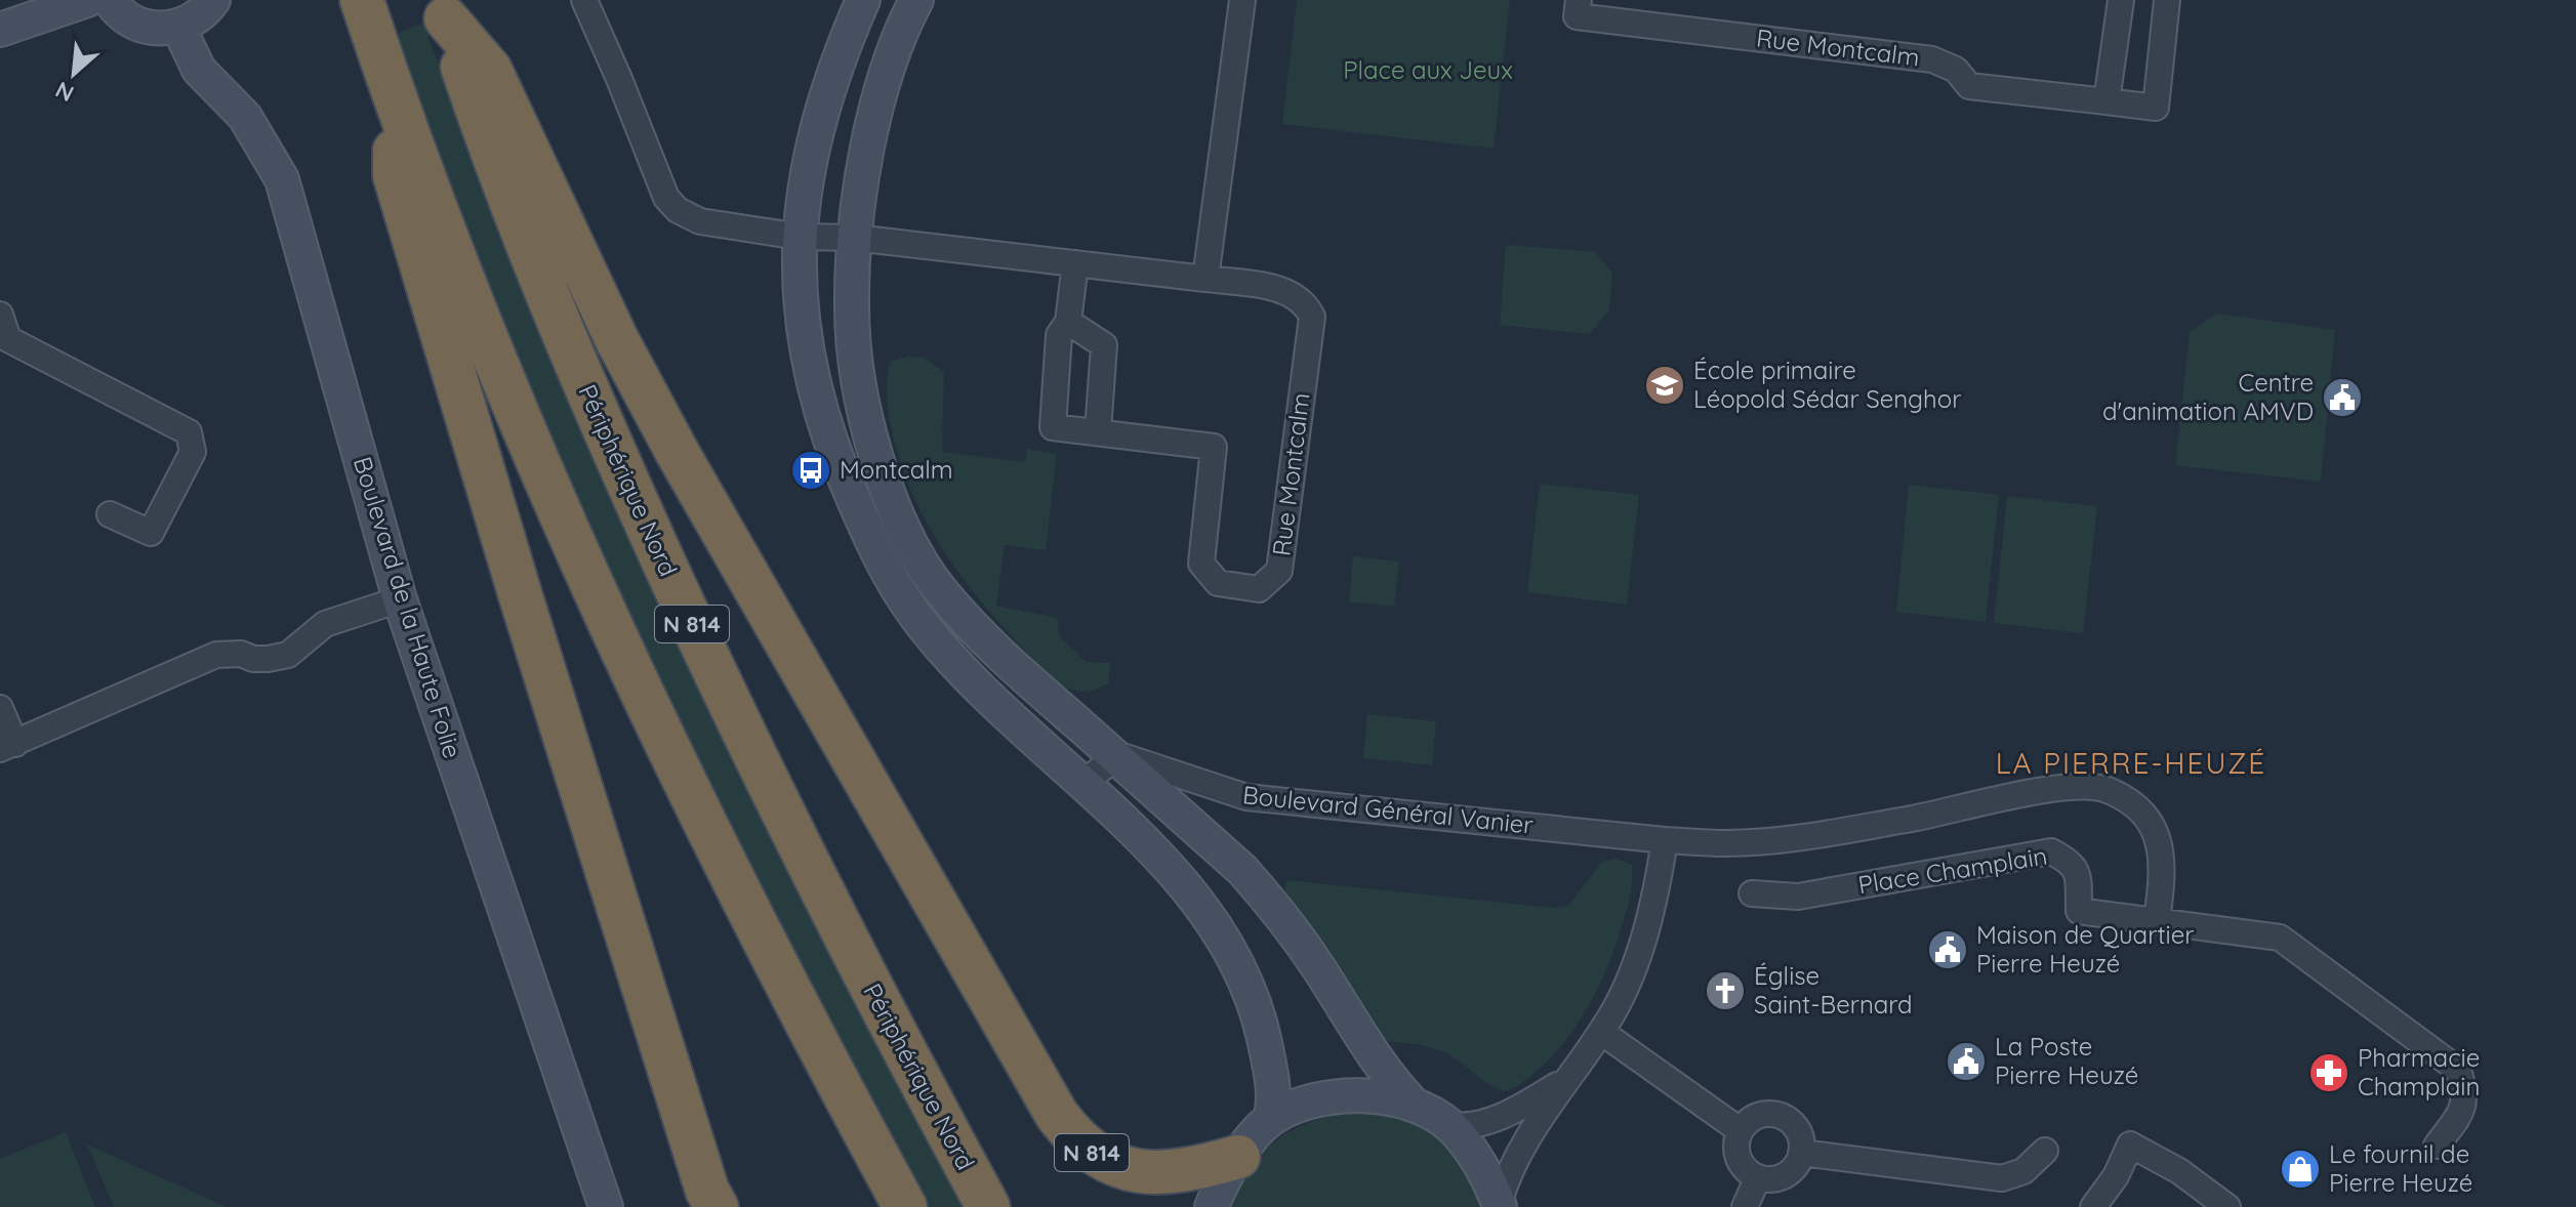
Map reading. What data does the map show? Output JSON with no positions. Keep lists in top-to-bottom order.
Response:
{
  "streets": {
    "highway": ["Périphérique Nord", "N 814"],
    "street": [
      "Rue Montcalm",
      "Boulevard de la Haute Folie",
      "Boulevard Général Vanier",
      "Place Champlain"
    ]
  },
  "crossings": [
    ["Rue Montcalm", "Boulevard Général Vanier"],
    ["Périphérique Nord", "N 814"],
    ["Boulevard Général Vanier", "Place Champlain"]
  ],
  "districts": ["LA PIERRE-HEUZÉ"],
  "parks": ["Place aux Jeux"],
  "places": {
    "school or university": ["École primaire Léopold Sédar Senghor"],
    "public building": ["Centre d'animation AMVD", "Maison de Quartier Pierre Heuzé", "La Poste Pierre Heuzé"],
    "bus stop": ["Montcalm"],
    "church": ["Église Saint-Bernard"],
    "pharmacy": ["Pharmacie Champlain"],
    "shop": ["Le fournil de Pierre Heuzé"]
  },
  "north": "bottom left"
}
